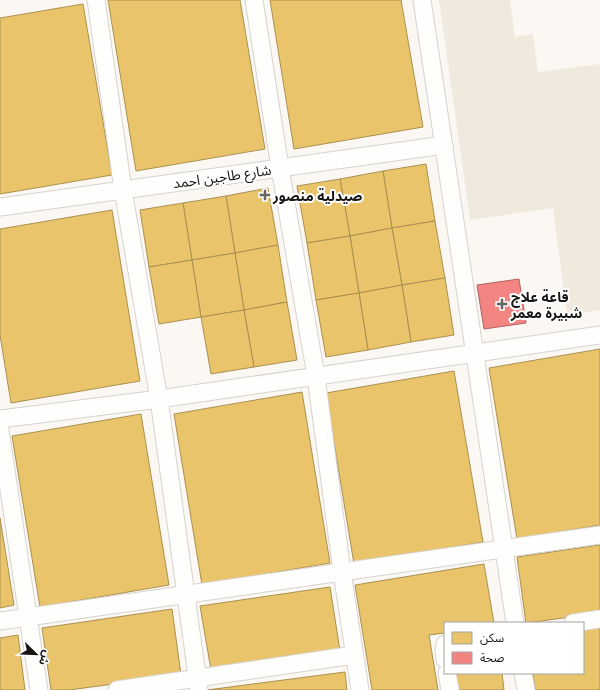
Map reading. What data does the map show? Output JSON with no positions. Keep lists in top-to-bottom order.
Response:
{
  "streets": {
    "street": ["شارع طاجين احمد"]
  },
  "places": {
    "health": ["صيدلية منصور", "قاعة علاج شبيرة معمر"]
  },
  "legend": ["سكن", "صحة"],
  "north": "bottom right"
}
